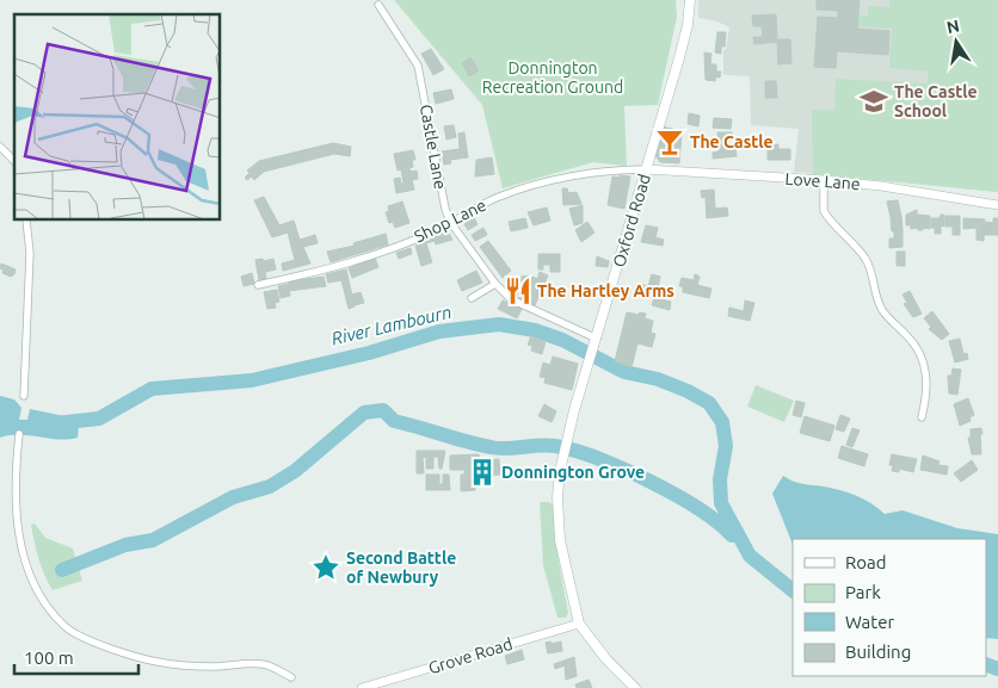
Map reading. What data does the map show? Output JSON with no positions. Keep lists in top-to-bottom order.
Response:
{
  "streets": {
    "main road": ["Oxford Road"],
    "street": [
      "Castle Lane",
      "Love Lane",
      "Shop Lane",
      "Grove Road"
    ]
  },
  "crossings": [
    ["Castle Lane", "Shop Lane"],
    ["Castle Lane", "Oxford Road"],
    ["Love Lane", "Shop Lane"],
    ["Love Lane", "Oxford Road"],
    ["Shop Lane", "Oxford Road"],
    ["Oxford Road", "Grove Road"]
  ],
  "water": ["River Lambourn"],
  "parks": ["Donnington Recreation Ground"],
  "places": {
    "school or university": ["The Castle School"],
    "bar": ["The Castle"],
    "restaurant": ["The Hartley Arms"],
    "building": ["Donnington Grove"],
    "place": ["Second Battle of Newbury"]
  },
  "legend": [
    "Road",
    "Park",
    "Water",
    "Building"
  ],
  "scale_bar": "100 m",
  "north": "top"
}
